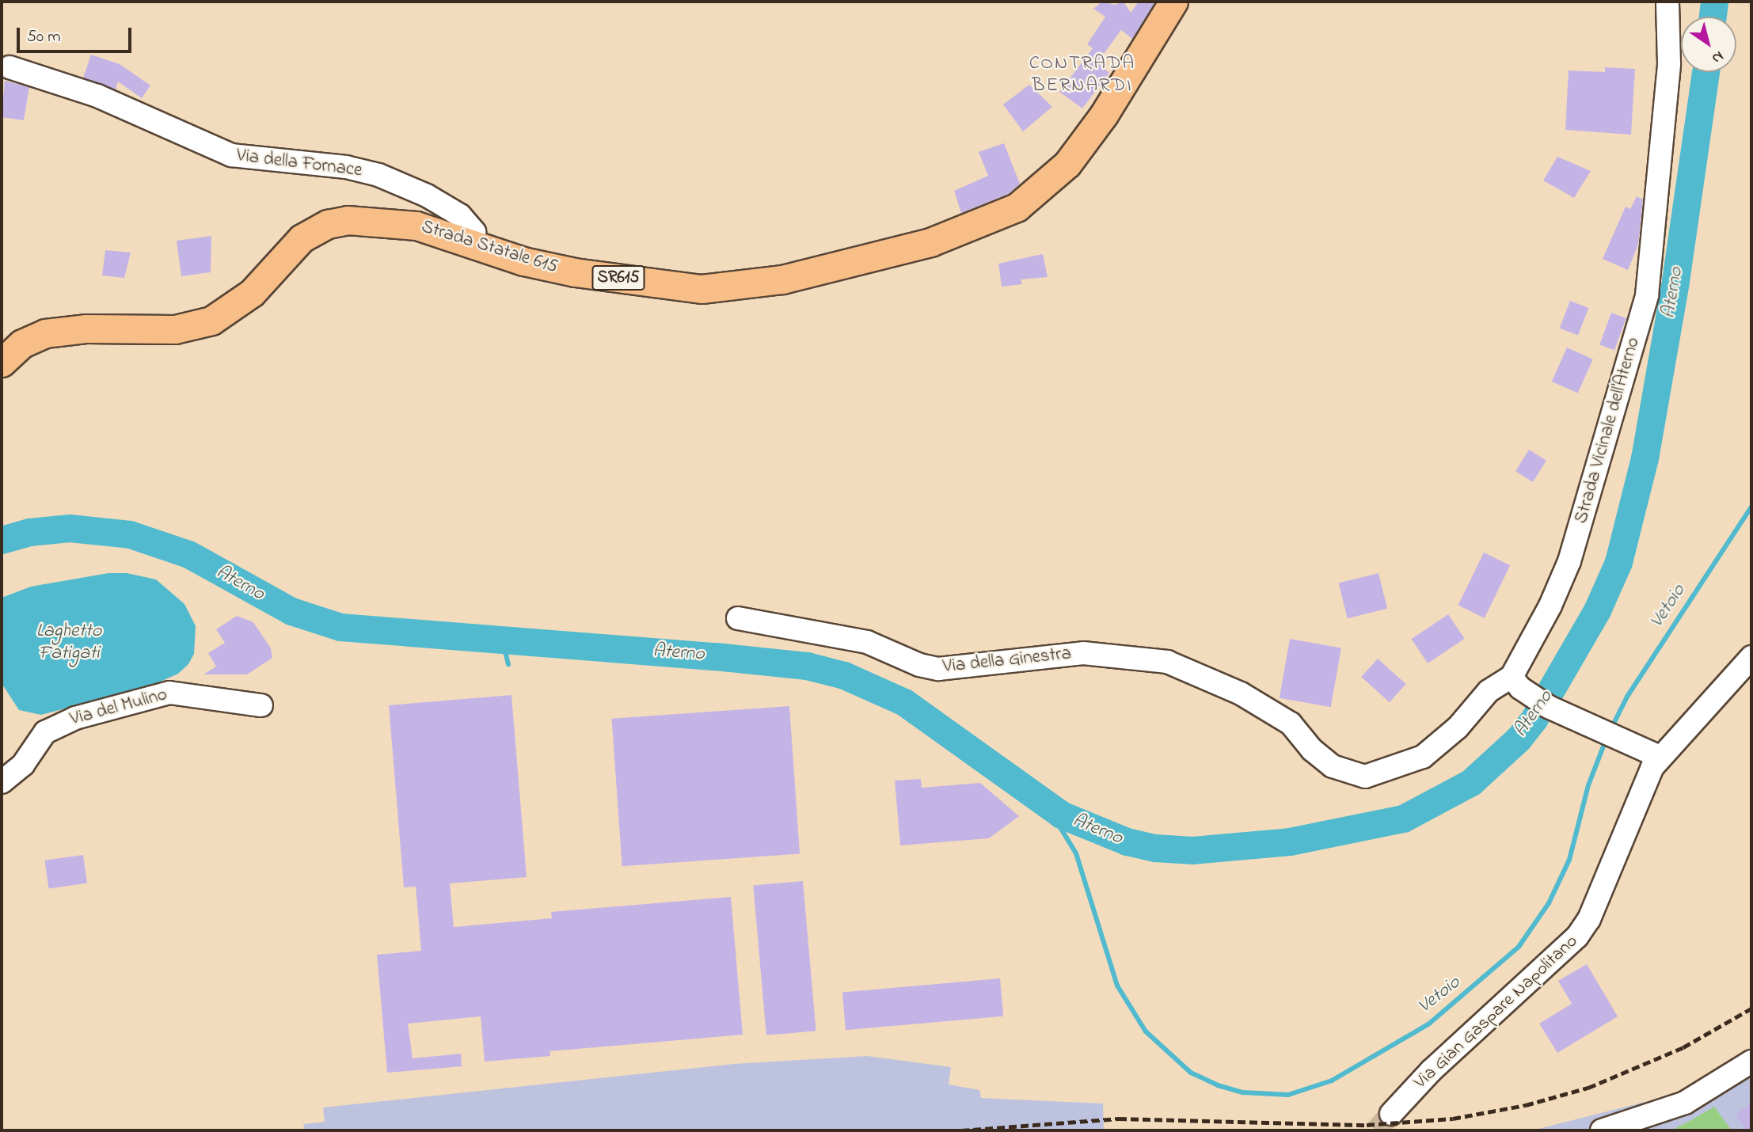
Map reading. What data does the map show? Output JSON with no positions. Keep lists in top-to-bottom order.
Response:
{
  "streets": {
    "main road": ["Strada Statale 615", "SR615"],
    "street": [
      "Via della Fornace",
      "Strada Vicinale dell'Aterno",
      "Via della Ginestra",
      "Via del Mulino",
      "Via Gian Gaspare Napolitano"
    ]
  },
  "crossings": [
    ["Via della Fornace", "Strada Statale 615"],
    ["Strada Vicinale dell'Aterno", "Via della Ginestra"]
  ],
  "districts": ["CONTRADA BERNARDI"],
  "water": ["Aterno", "Vetoio", "Laghetto Fatigati"],
  "scale_bar": "50 m",
  "north": "bottom right"
}
